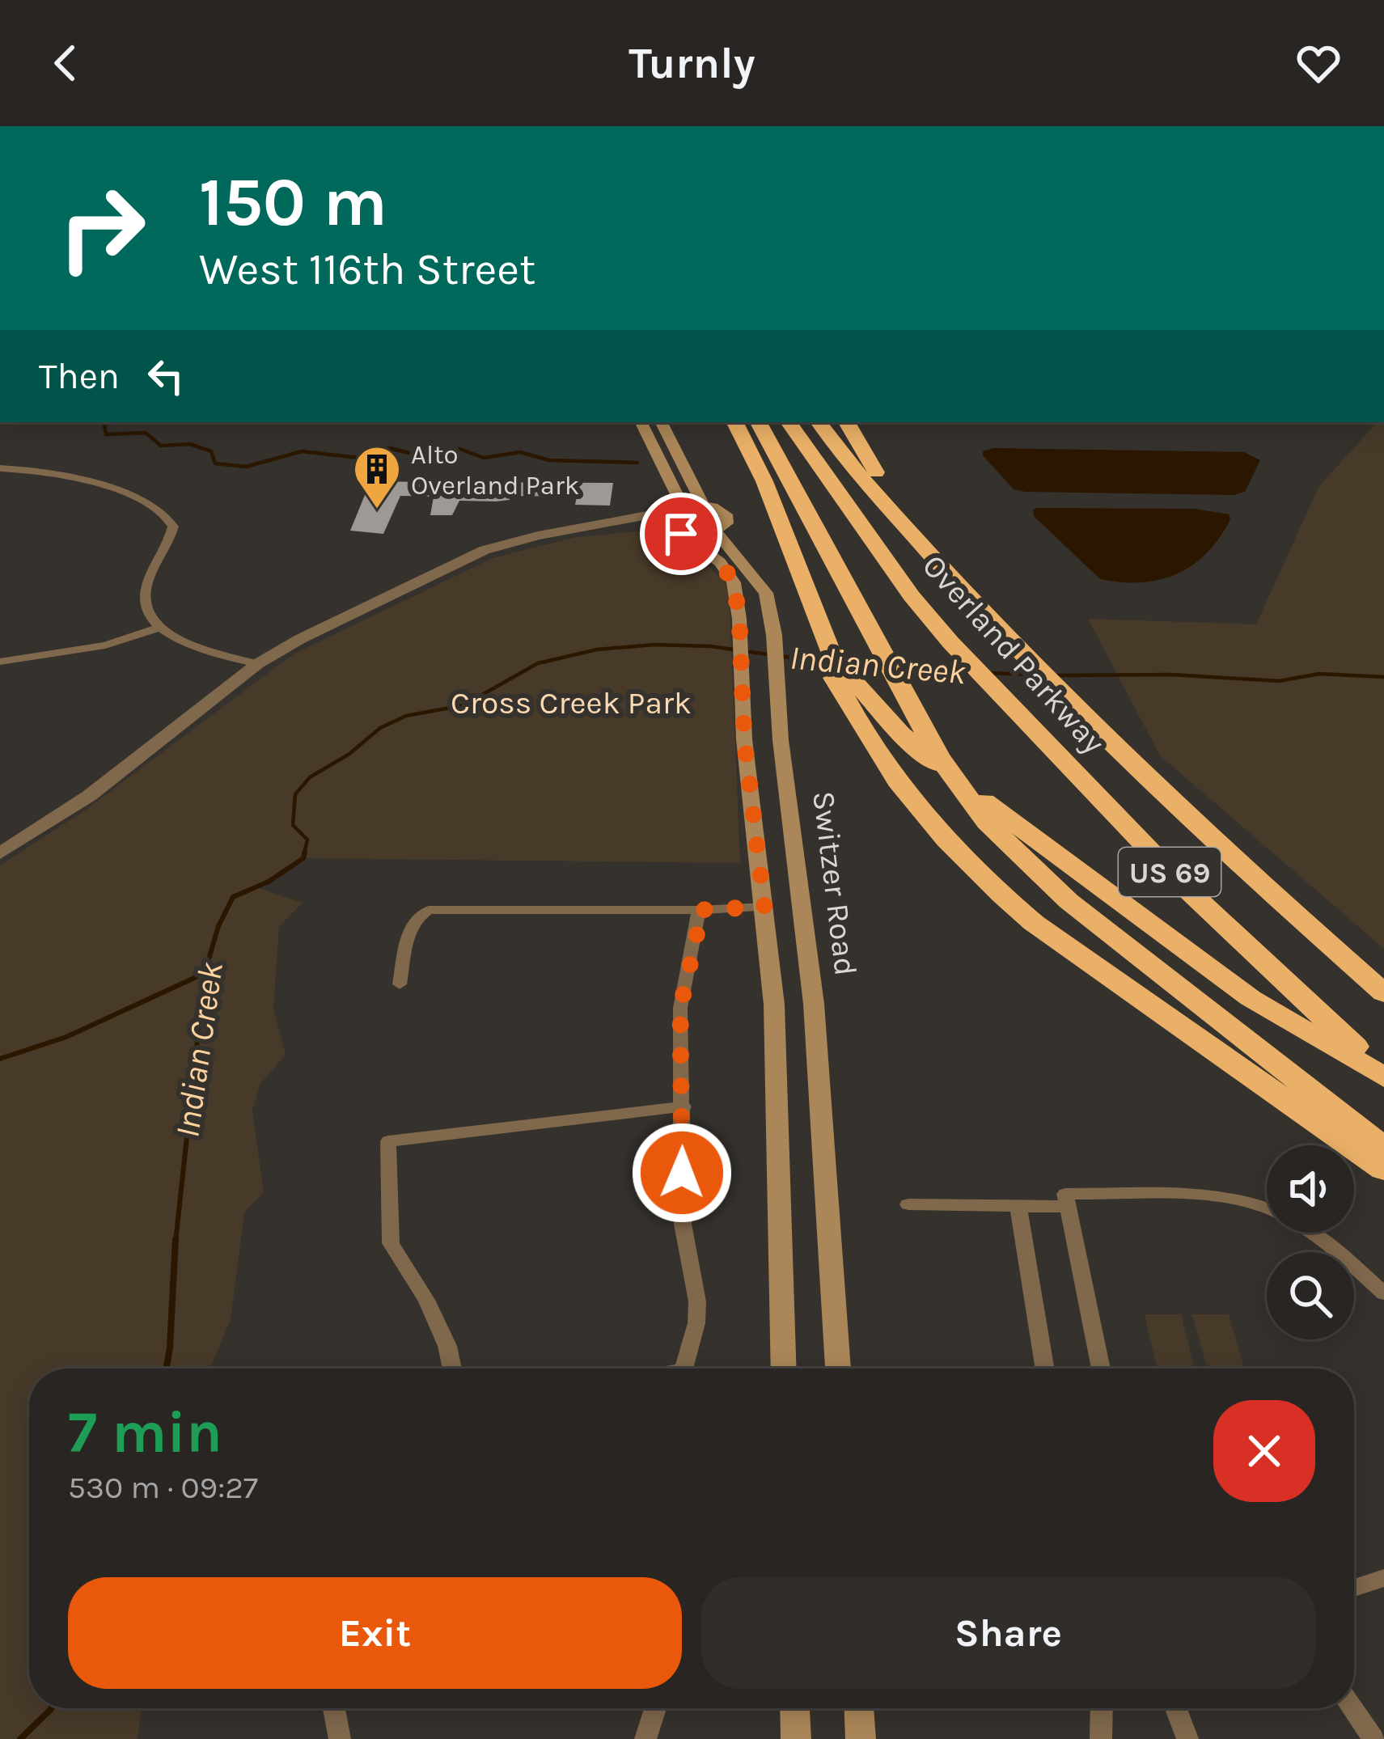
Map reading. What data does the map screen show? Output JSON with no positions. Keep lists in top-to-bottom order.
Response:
{
  "streets": {
    "highway": ["Overland Parkway", "US 69"],
    "main road": ["Switzer Road"]
  },
  "water": ["Indian Creek"],
  "parks": ["Cross Creek Park"],
  "places": {
    "building": ["Alto Overland Park"]
  },
  "page": {
    "header": "Turnly",
    "turn": ["150 m", "West 116th Street"],
    "then": "Then",
    "heading": ["7 min", "530 m · 09:27"],
    "buttons": ["Exit", "Share"]
  }
}
